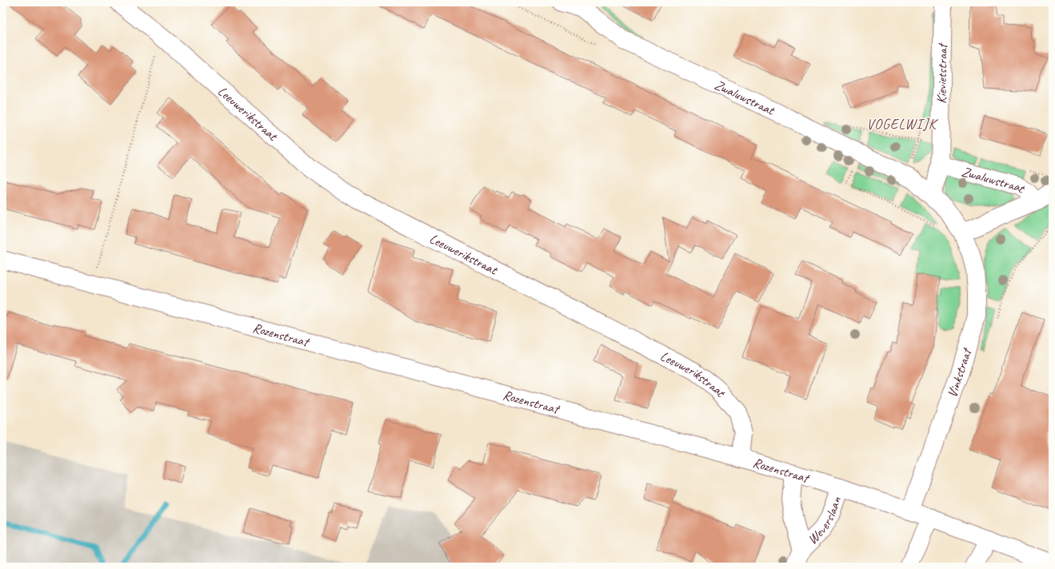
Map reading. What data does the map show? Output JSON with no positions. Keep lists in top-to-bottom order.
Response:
{
  "streets": {
    "street": [
      "Kievietstraat",
      "Zwaluwstraat",
      "Leeuwerikstraat",
      "Rozenstraat",
      "Vinkstraat",
      "Weverslaan"
    ]
  },
  "crossings": [
    ["Kievietstraat", "Zwaluwstraat"],
    ["Zwaluwstraat", "Vinkstraat"],
    ["Leeuwerikstraat", "Rozenstraat"],
    ["Rozenstraat", "Vinkstraat"],
    ["Rozenstraat", "Weverslaan"]
  ],
  "districts": ["VOGELWIJK"]
}
